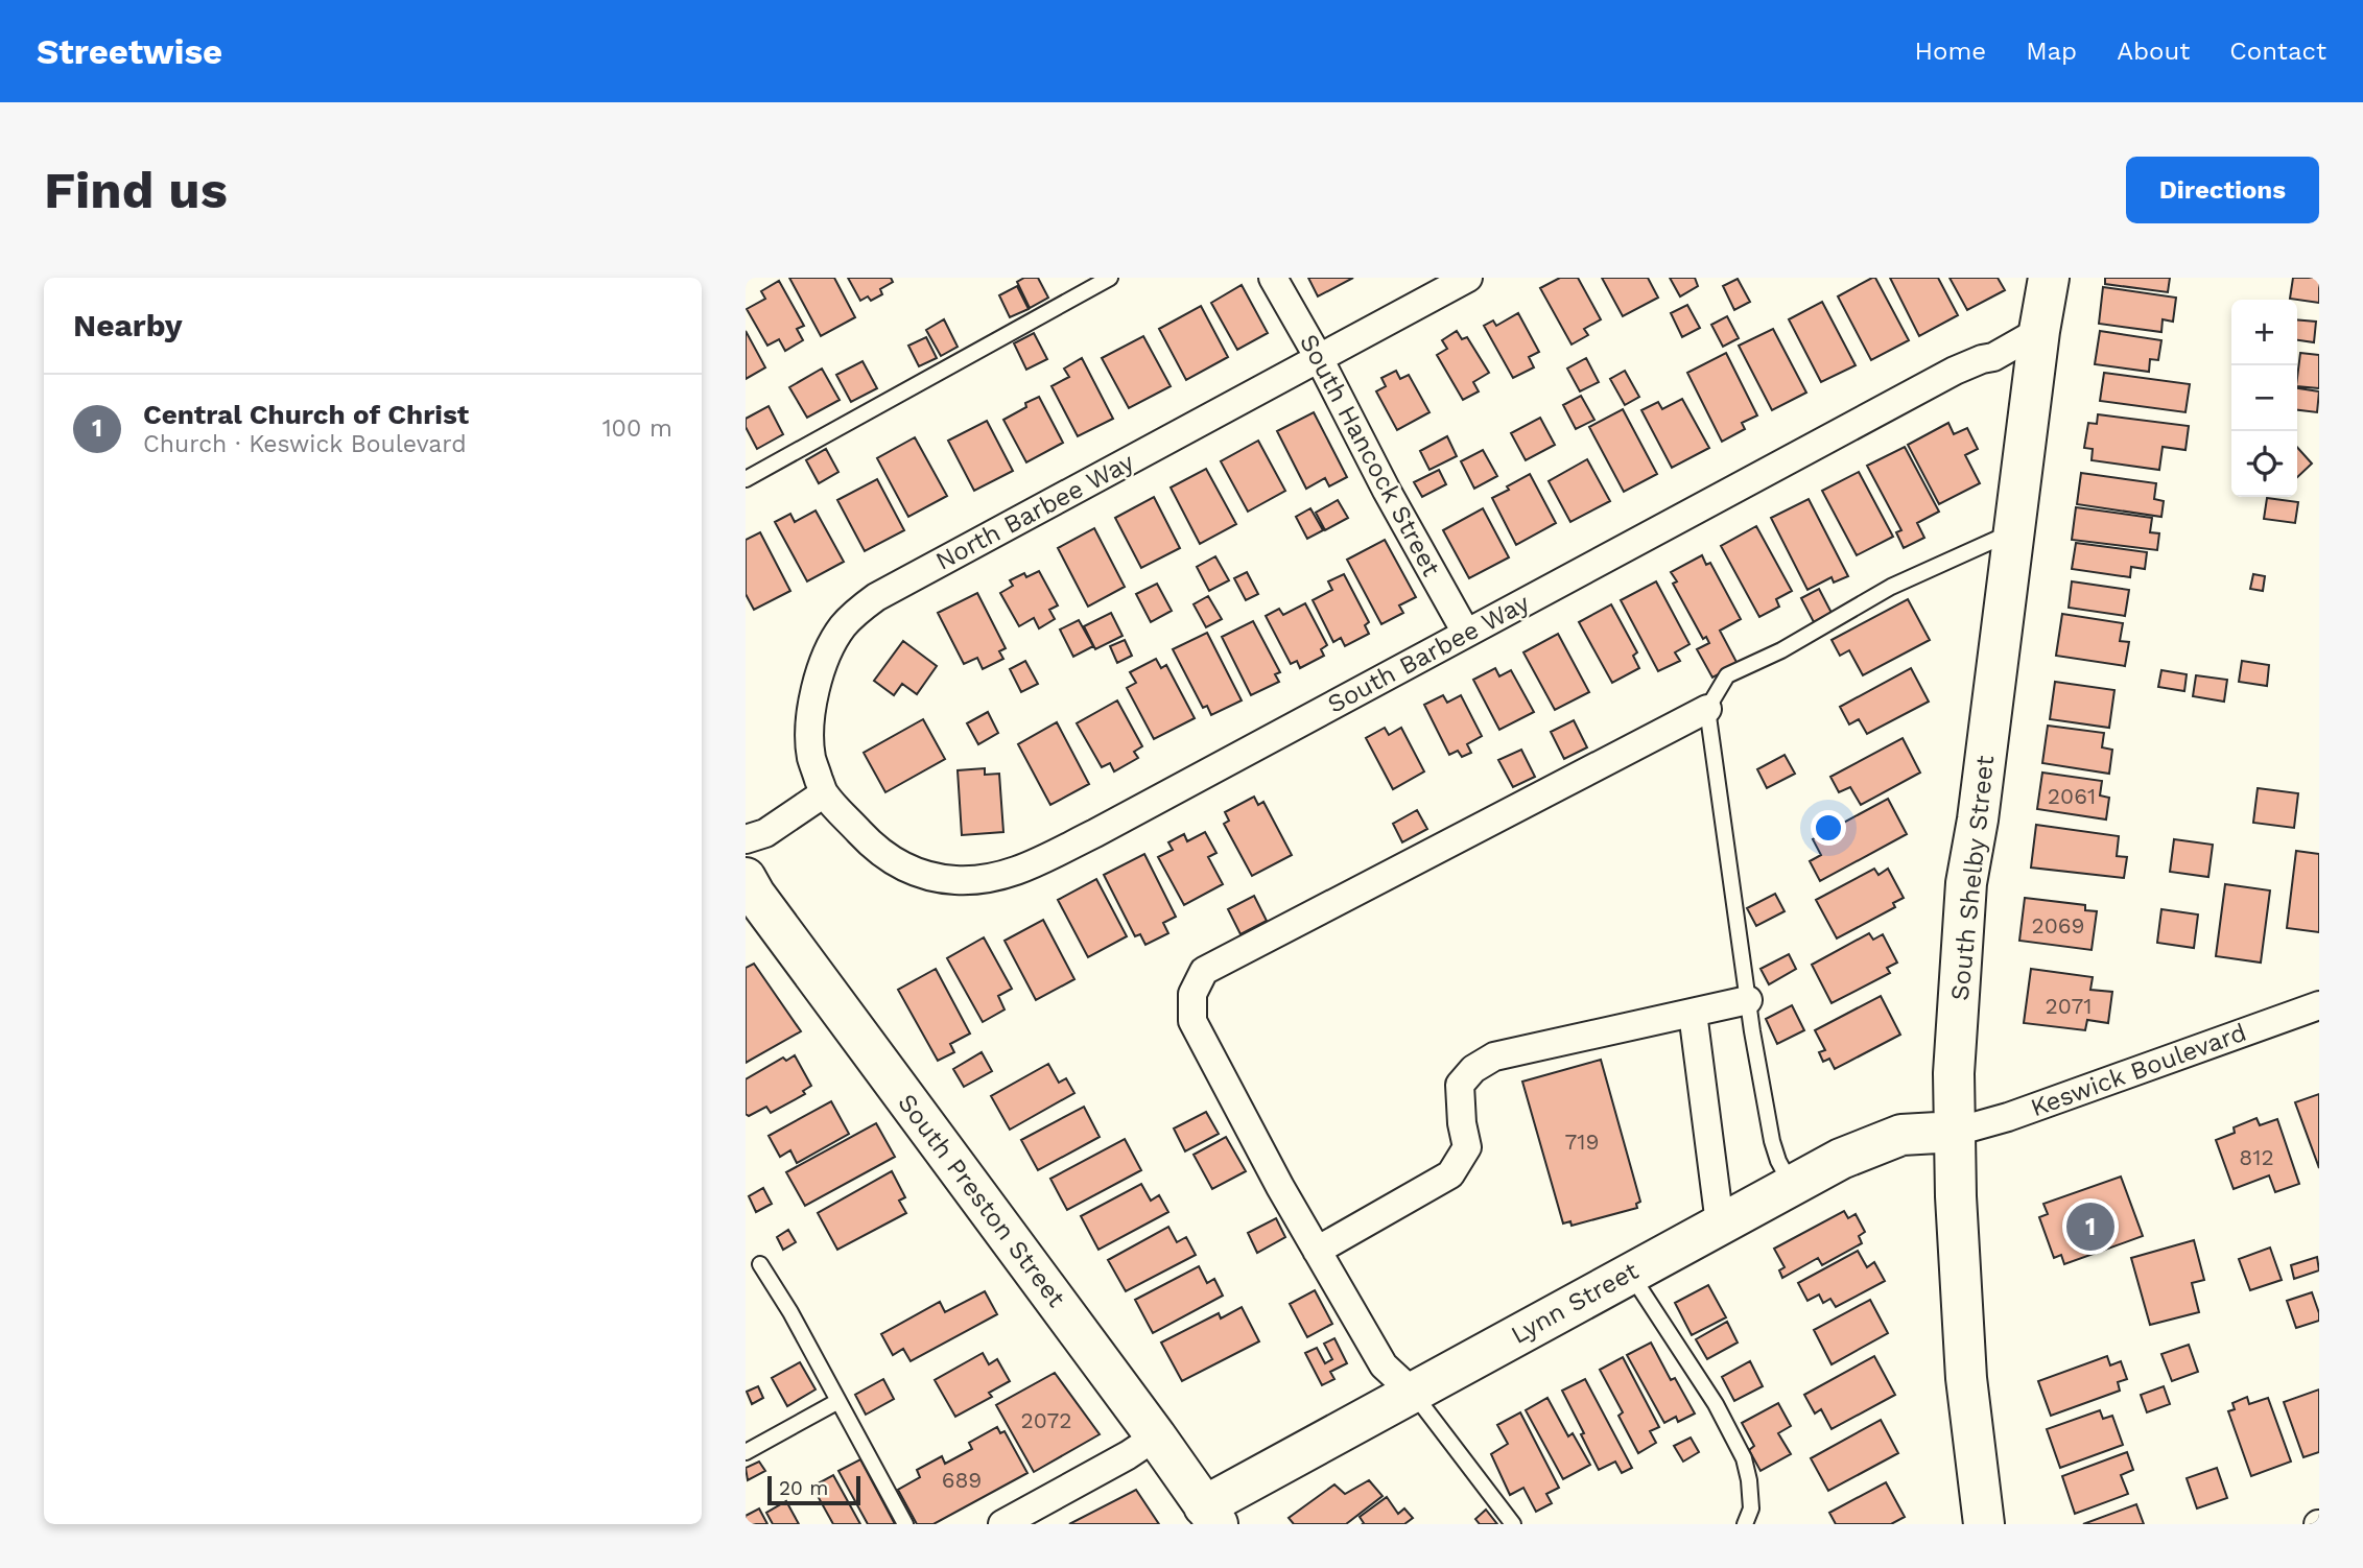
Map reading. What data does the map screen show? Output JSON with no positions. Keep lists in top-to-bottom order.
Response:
{
  "streets": {
    "main road": ["South Shelby Street", "South Preston Street", "Lynn Street"],
    "street": [
      "South Hancock Street",
      "North Barbee Way",
      "South Barbee Way",
      "Keswick Boulevard"
    ]
  },
  "crossings": [
    ["South Hancock Street", "North Barbee Way"],
    ["South Hancock Street", "South Barbee Way"],
    ["North Barbee Way", "South Barbee Way"],
    ["South Barbee Way", "South Shelby Street"],
    ["South Shelby Street", "Keswick Boulevard"],
    ["South Shelby Street", "Lynn Street"],
    ["Keswick Boulevard", "Lynn Street"],
    ["South Preston Street", "Lynn Street"]
  ],
  "house_numbers": [
    "2061",
    "2069",
    "2071",
    "719",
    "812",
    "2072",
    "689"
  ],
  "scale_bar": "20 m",
  "page": {
    "header": "Streetwise",
    "nav": [
      "Home",
      "Map",
      "About",
      "Contact"
    ],
    "buttons": "Directions",
    "title": "Find us",
    "heading": "Nearby",
    "map_buttons": ["+", "−"],
    "list": [
      {
        "mark": "1",
        "name": "Central Church of Christ",
        "note": "Church · Keswick Boulevard",
        "value": "100 m"
      }
    ],
    "pins": "1",
    "scale": "20 m"
  }
}
